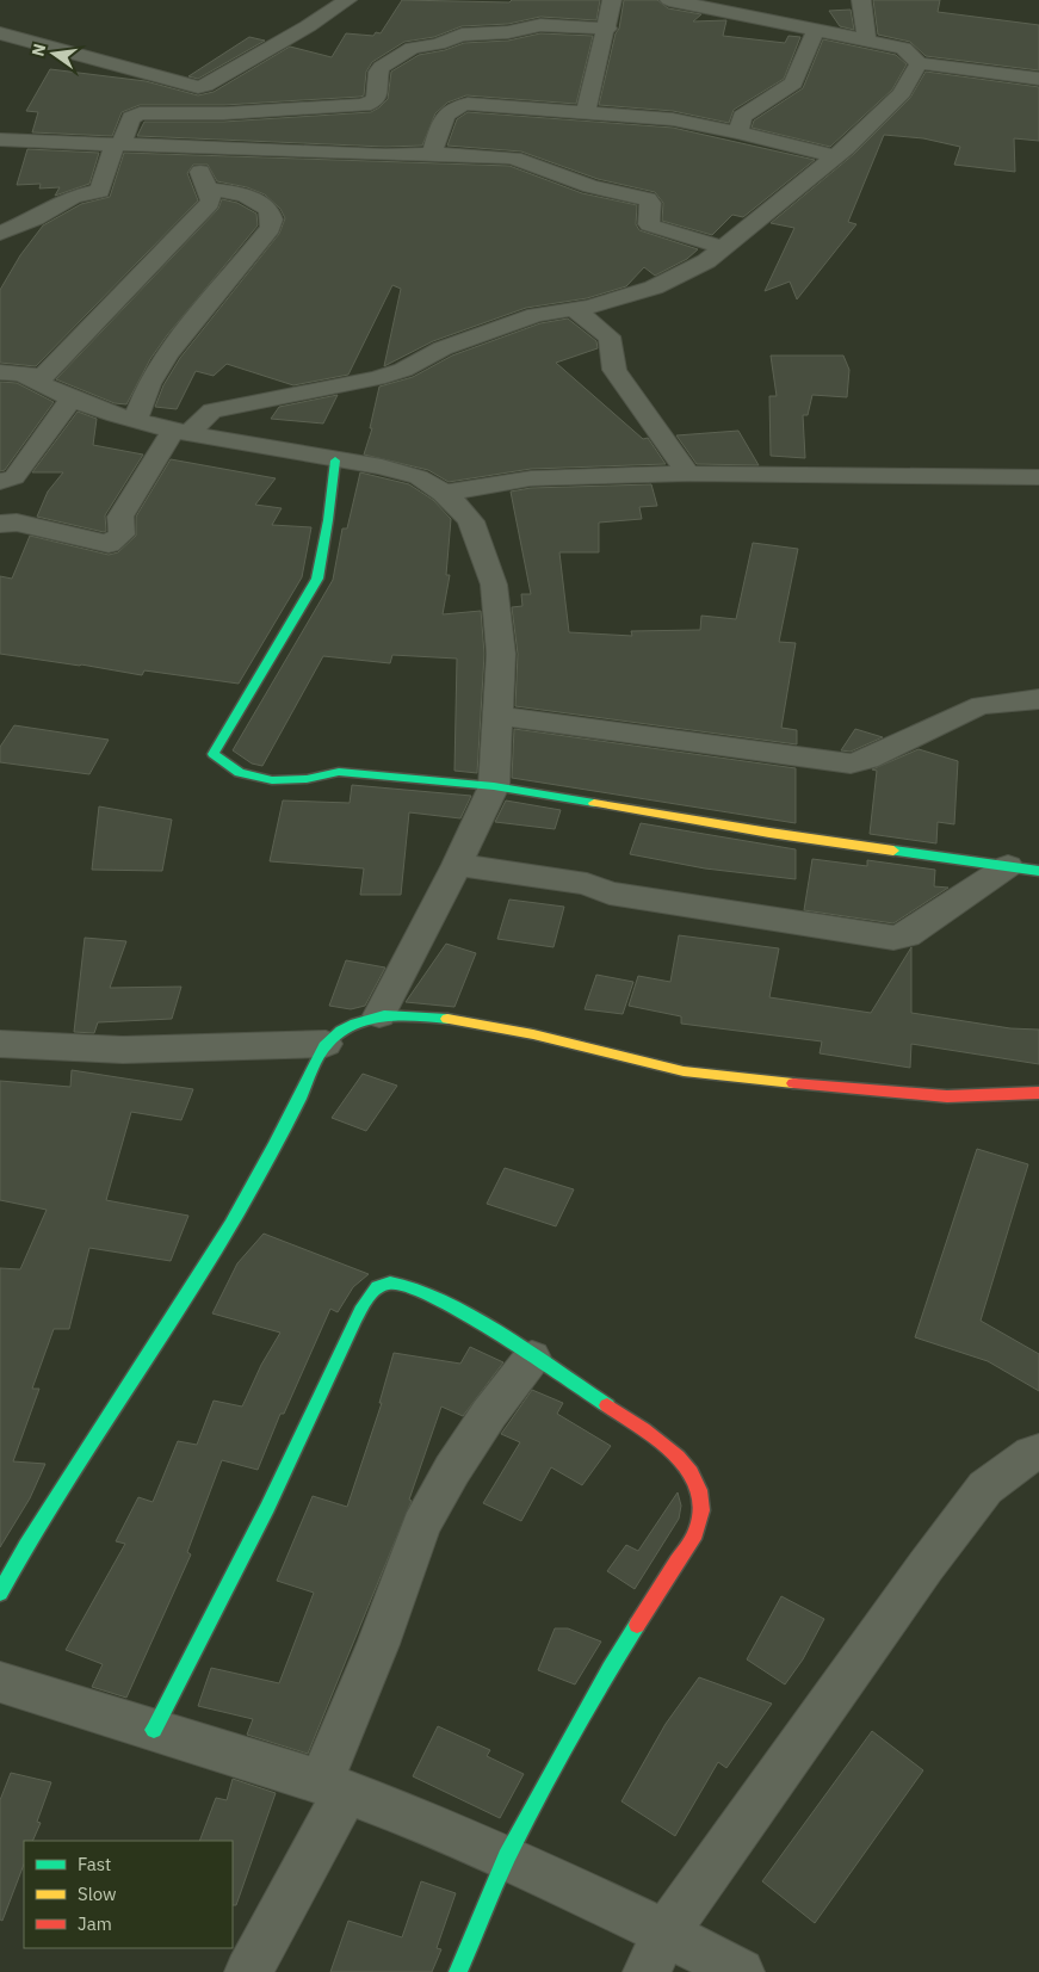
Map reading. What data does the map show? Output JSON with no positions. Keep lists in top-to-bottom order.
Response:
{
  "legend": ["Fast", "Slow", "Jam"],
  "north": "left"
}
